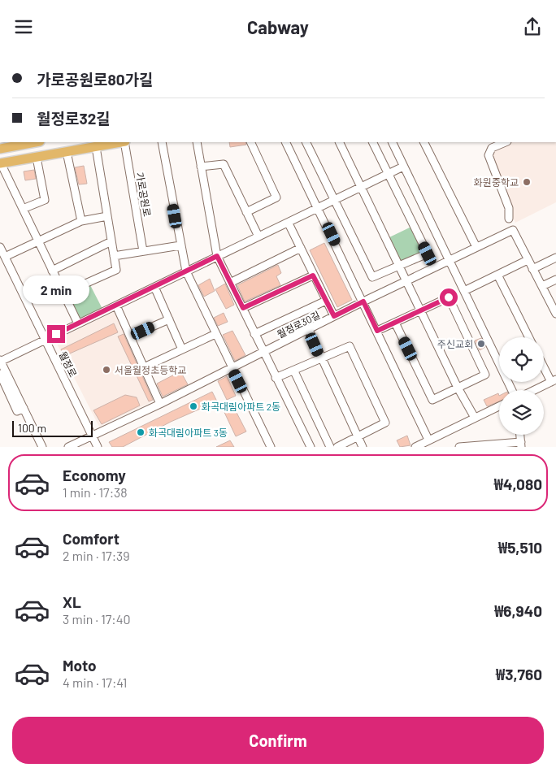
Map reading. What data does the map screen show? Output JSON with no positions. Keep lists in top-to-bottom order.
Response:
{
  "streets": {
    "main road": ["가로공원로"],
    "street": ["월정로30길", "월정로"]
  },
  "crossings": [
    ["월정로30길", "월정로"]
  ],
  "places": [
    "화원중학교",
    "주신교회",
    "서울월정초등학교",
    "화곡대림아파트 2동",
    "화곡대림아파트 3동"
  ],
  "scale_bar": "100 m",
  "page": {
    "header": "Cabway",
    "banner": ["가로공원로80가길", "월정로32길"],
    "bubble": "2 min",
    "scale": "100 m",
    "list": [
      {
        "name": "Economy",
        "note": "1 min · 17:38",
        "value": "₩4,080"
      },
      {
        "name": "Comfort",
        "note": "2 min · 17:39",
        "value": "₩5,510"
      },
      {
        "name": "XL",
        "note": "3 min · 17:40",
        "value": "₩6,940"
      },
      {
        "name": "Moto",
        "note": "4 min · 17:41",
        "value": "₩3,760"
      }
    ],
    "buttons": "Confirm"
  }
}
